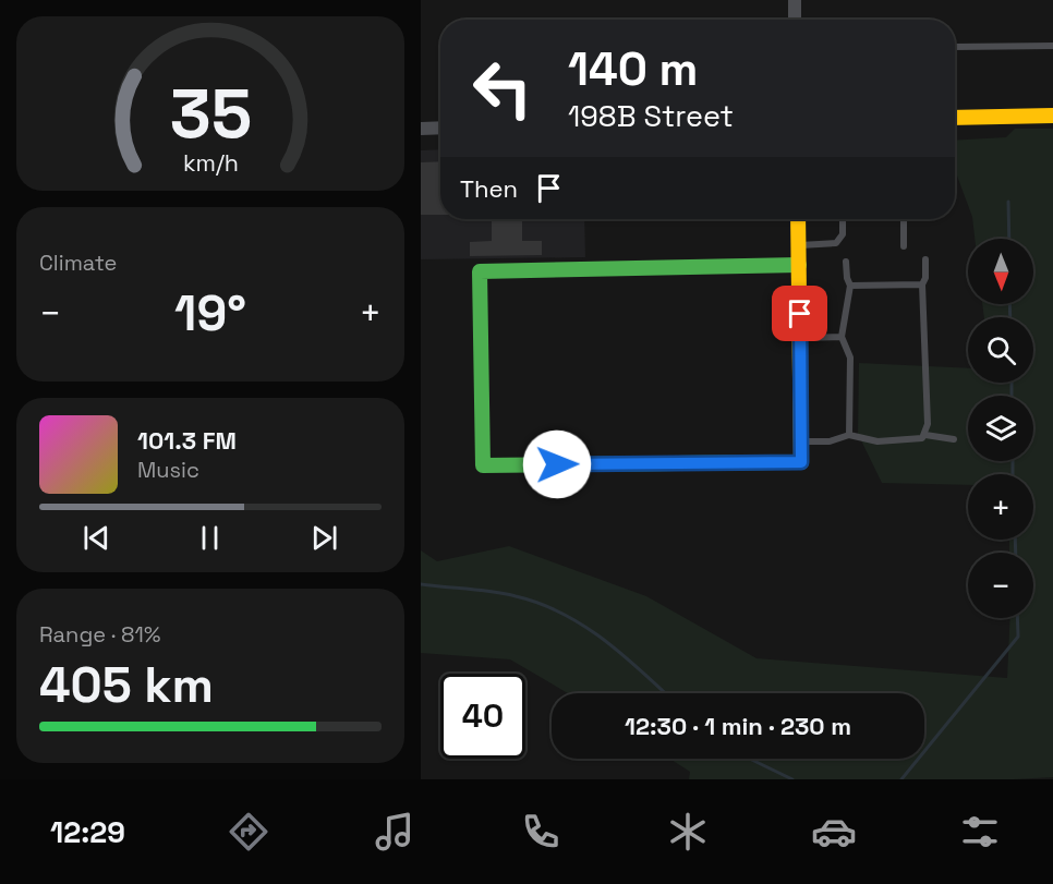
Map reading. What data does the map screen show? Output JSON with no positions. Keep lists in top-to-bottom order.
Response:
{
  "north": "bottom",
  "page": {
    "turn": ["140 m", "198B Street"],
    "then": "Then",
    "tile": [
      "Climate",
      ["Range · 81%", "405 km"]
    ],
    "map_buttons": ["+", "−"],
    "heat": ["−", "19°", "+"],
    "song": ["101.3 FM", "Music"],
    "limit": "40",
    "trip": "12:30 · 1 min · 230 m",
    "tabs": "12:29",
    "gauge": ["35", "km/h"]
  }
}
